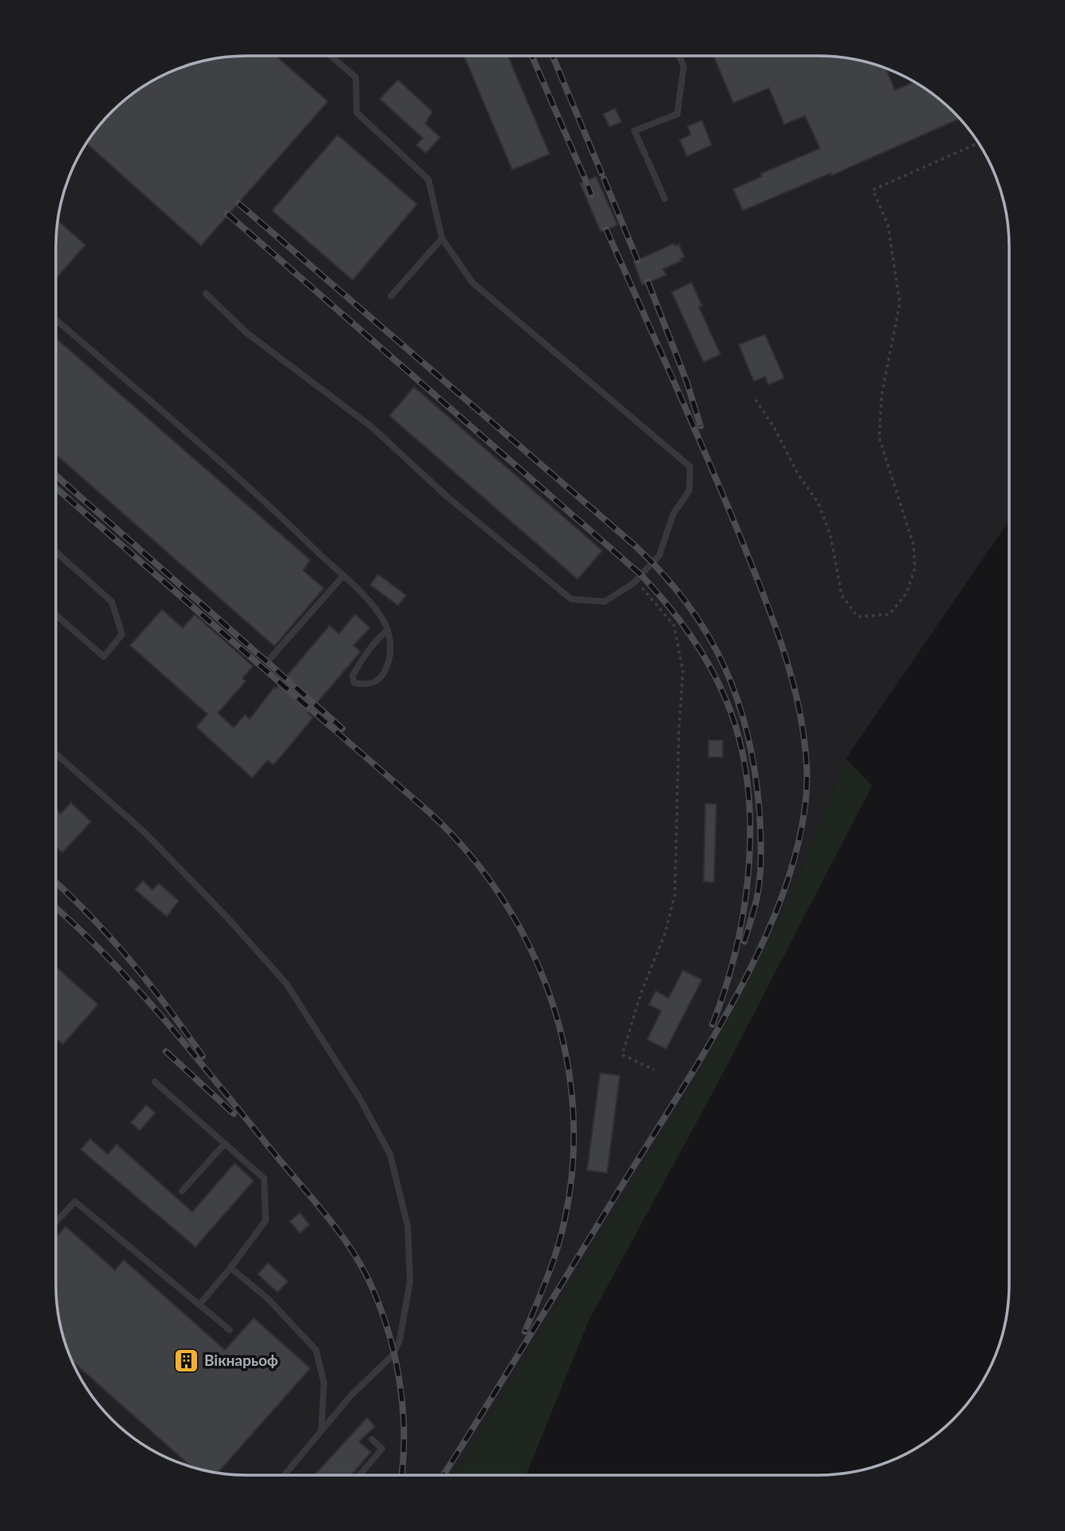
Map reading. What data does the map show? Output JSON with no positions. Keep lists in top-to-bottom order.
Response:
{
  "places": {
    "building": ["Вікнарьоф"]
  }
}
